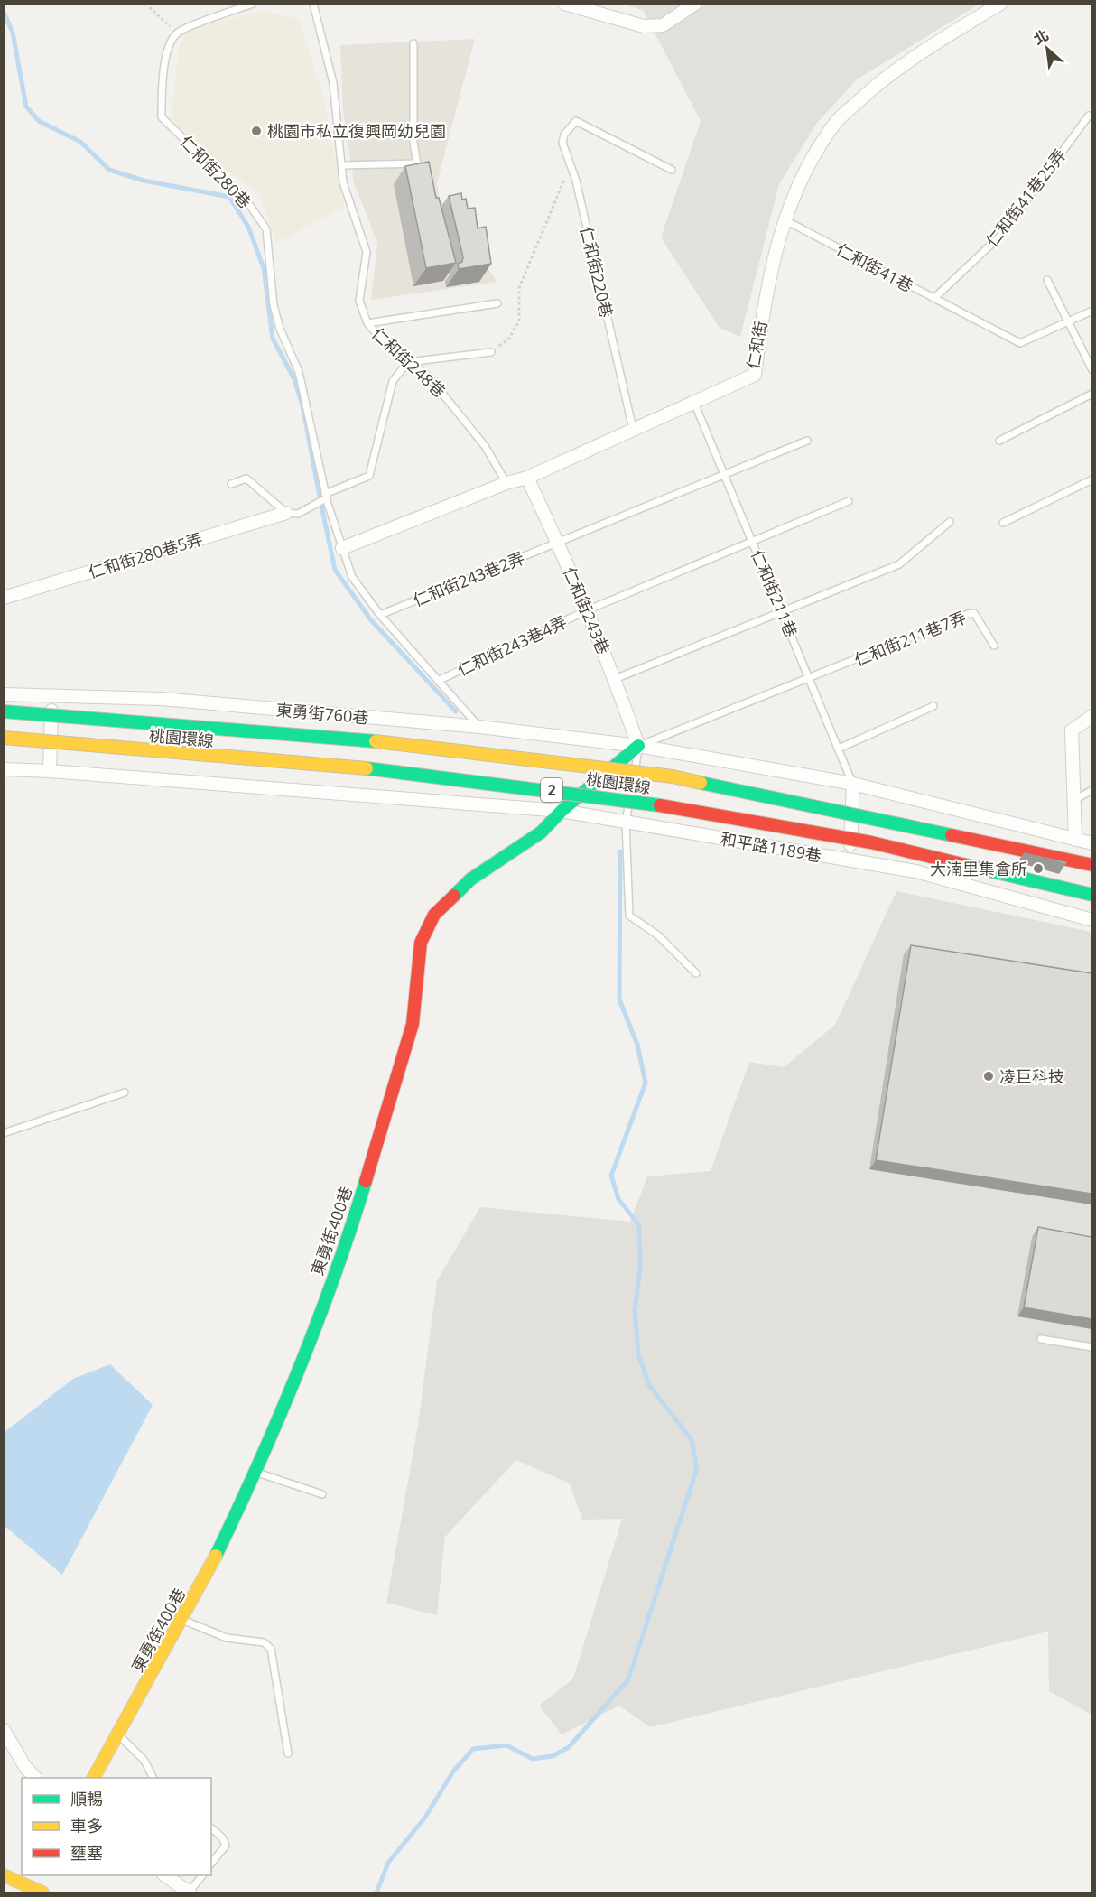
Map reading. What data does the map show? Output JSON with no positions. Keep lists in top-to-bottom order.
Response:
{
  "streets": {
    "main road": ["桃園環線", "2", "東勇街400巷"],
    "street": [
      "仁和街",
      "仁和街280巷5弄",
      "仁和街243巷",
      "東勇街760巷",
      "和平路1189巷"
    ],
    "lane": [
      "仁和街280巷",
      "仁和街41巷25弄",
      "仁和街41巷",
      "仁和街220巷",
      "仁和街248巷",
      "仁和街243巷2弄",
      "仁和街211巷",
      "仁和街211巷7弄",
      "仁和街243巷4弄"
    ]
  },
  "crossings": [
    ["仁和街280巷", "仁和街"],
    ["仁和街280巷", "仁和街243巷2弄"],
    ["仁和街280巷", "仁和街243巷4弄"],
    ["仁和街280巷", "東勇街760巷"],
    ["仁和街41巷25弄", "仁和街41巷"],
    ["仁和街41巷", "仁和街"],
    ["仁和街220巷", "仁和街"],
    ["仁和街", "仁和街248巷"],
    ["仁和街", "仁和街211巷"],
    ["仁和街", "仁和街243巷"],
    ["仁和街243巷2弄", "仁和街211巷"],
    ["仁和街243巷2弄", "仁和街243巷"],
    ["仁和街211巷", "仁和街211巷7弄"],
    ["仁和街211巷", "仁和街243巷4弄"],
    ["仁和街243巷", "仁和街211巷7弄"],
    ["仁和街243巷", "仁和街243巷4弄"],
    ["仁和街243巷", "東勇街760巷"],
    ["仁和街243巷", "東勇街400巷"],
    ["仁和街211巷7弄", "東勇街760巷"],
    ["仁和街211巷7弄", "東勇街400巷"],
    ["東勇街760巷", "東勇街400巷"],
    ["和平路1189巷", "東勇街400巷"]
  ],
  "places": ["桃園市私立復興岡幼兒園", "大湳里集會所", "凌巨科技"],
  "legend": ["順暢", "車多", "壅塞"],
  "north": "top left"
}
